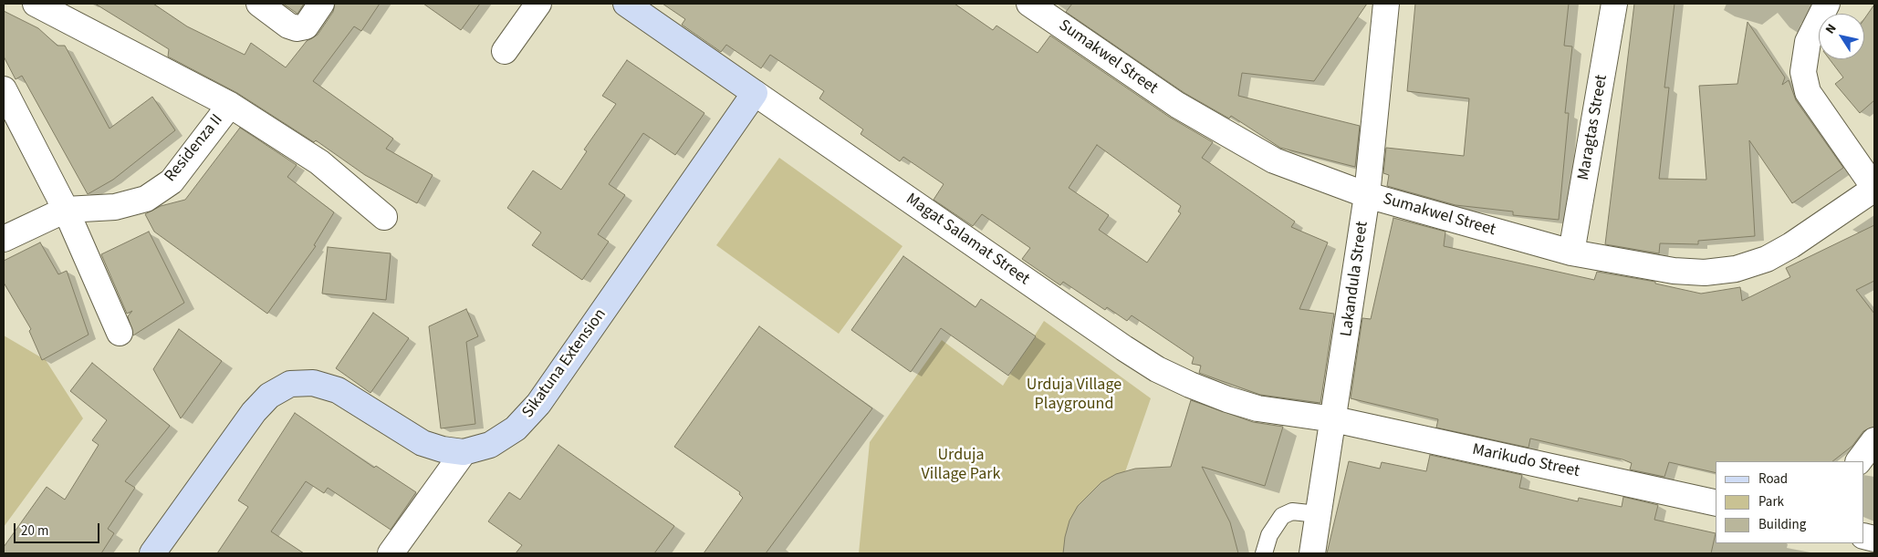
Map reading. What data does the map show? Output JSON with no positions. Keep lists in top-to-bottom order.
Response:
{
  "streets": {
    "street": [
      "Sumakwel Street",
      "Maragtas Street",
      "Residenza II",
      "Magat Salamat Street",
      "Lakandula Street",
      "Sikatuna Extension",
      "Marikudo Street"
    ]
  },
  "crossings": [
    ["Sumakwel Street", "Maragtas Street"],
    ["Sumakwel Street", "Lakandula Street"],
    ["Magat Salamat Street", "Lakandula Street"],
    ["Magat Salamat Street", "Sikatuna Extension"],
    ["Magat Salamat Street", "Marikudo Street"],
    ["Lakandula Street", "Marikudo Street"]
  ],
  "parks": ["Urduja Village Playground", "Urduja Village Park"],
  "legend": ["Road", "Park", "Building"],
  "scale_bar": "20 m",
  "north": "top left"
}
